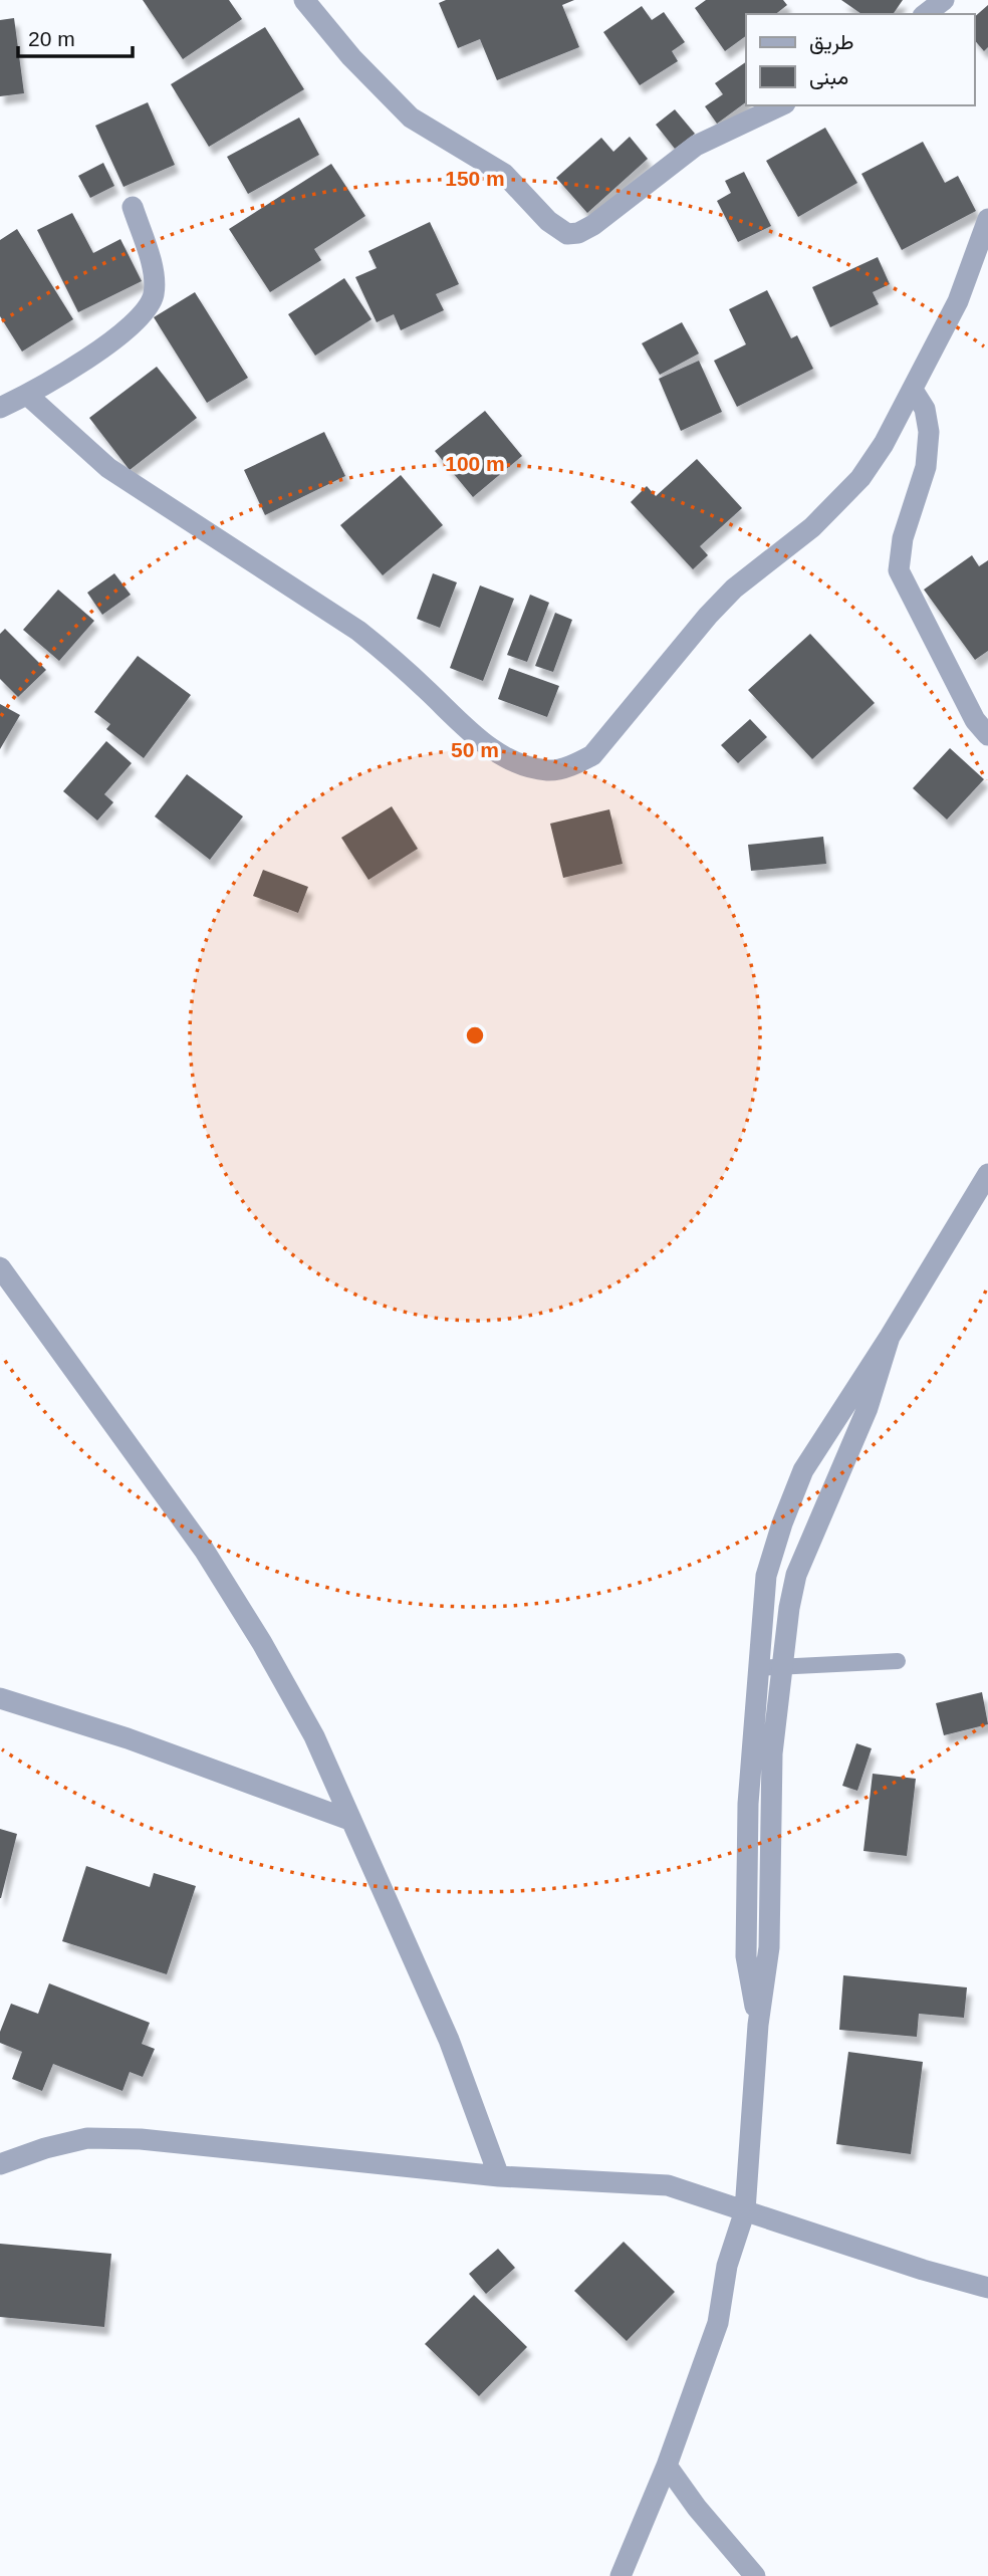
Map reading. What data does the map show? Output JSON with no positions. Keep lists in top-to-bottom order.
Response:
{
  "legend": ["طريق", "مبنى"],
  "scale_bar": "20 m",
  "rings": ["150 m", "100 m", "50 m"]
}
